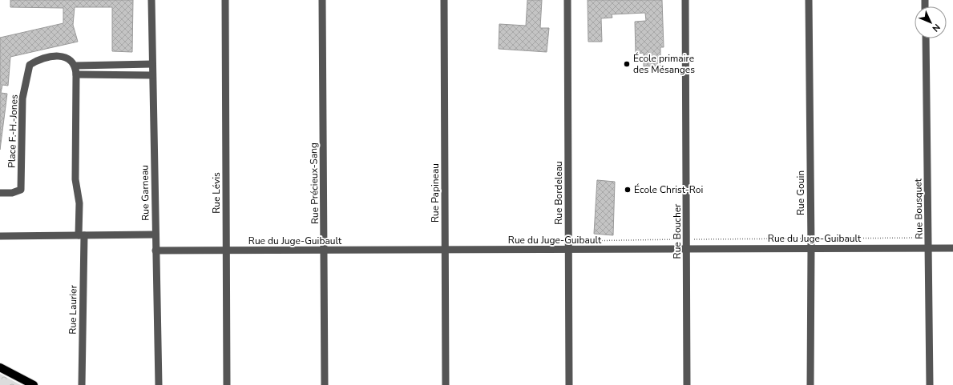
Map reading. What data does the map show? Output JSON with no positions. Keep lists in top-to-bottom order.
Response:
{
  "streets": {
    "street": [
      "Place F.-H.-Jones",
      "Rue Précieux-Sang",
      "Rue Garneau",
      "Rue Lévis",
      "Rue Papineau",
      "Rue Bordeleau",
      "Rue Gouin",
      "Rue Bousquet",
      "Rue Boucher",
      "Rue du Juge-Guibault",
      "Rue Laurier"
    ]
  },
  "crossings": [
    ["Rue Précieux-Sang", "Rue du Juge-Guibault"],
    ["Rue Garneau", "Rue du Juge-Guibault"],
    ["Rue Lévis", "Rue du Juge-Guibault"],
    ["Rue Papineau", "Rue du Juge-Guibault"],
    ["Rue Bordeleau", "Rue du Juge-Guibault"],
    ["Rue Gouin", "Rue du Juge-Guibault"],
    ["Rue Bousquet", "Rue du Juge-Guibault"],
    ["Rue Boucher", "Rue du Juge-Guibault"]
  ],
  "places": ["École primaire des Mésanges", "École Christ-Roi"],
  "north": "bottom right"
}
